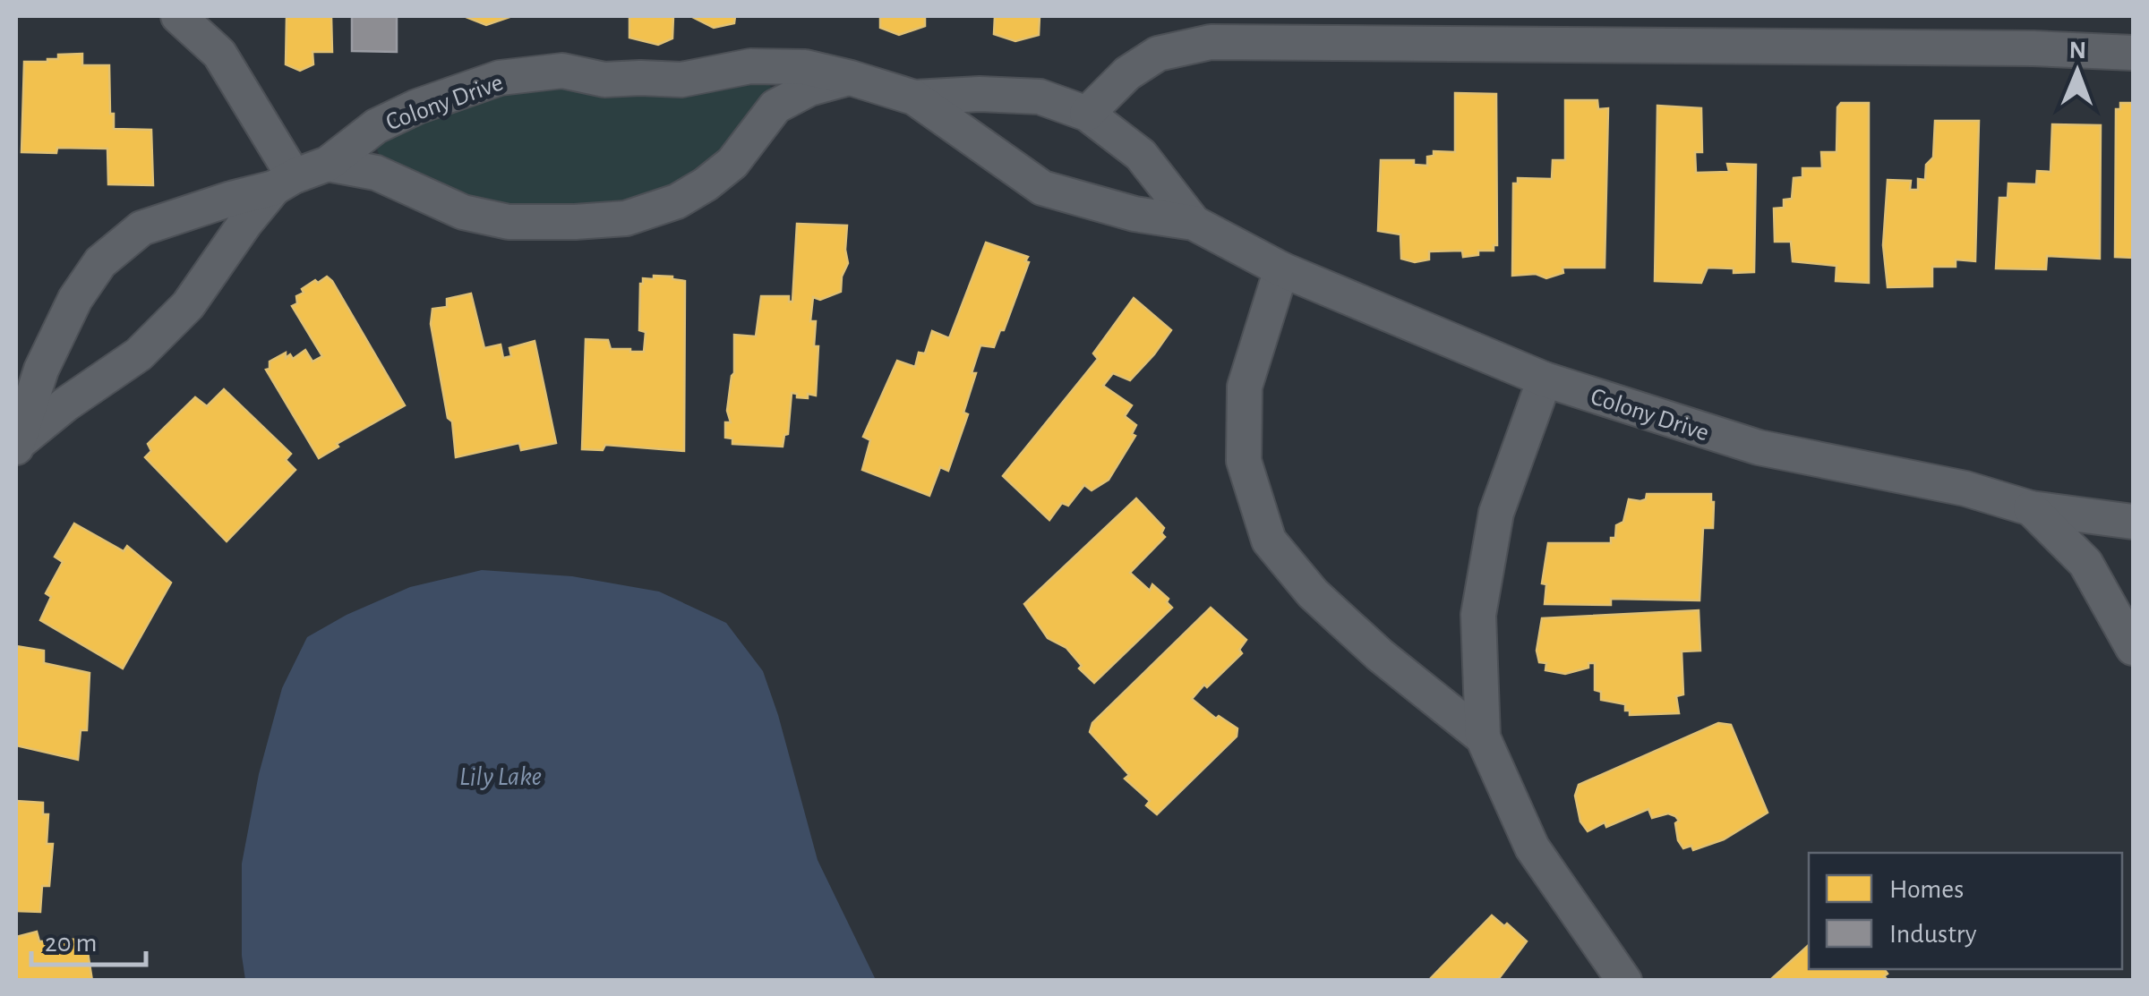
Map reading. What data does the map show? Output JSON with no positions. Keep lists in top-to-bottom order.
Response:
{
  "streets": {
    "street": ["Colony Drive"]
  },
  "water": ["Lily Lake"],
  "legend": ["Homes", "Industry"],
  "scale_bar": "20 m",
  "north": "top"
}
